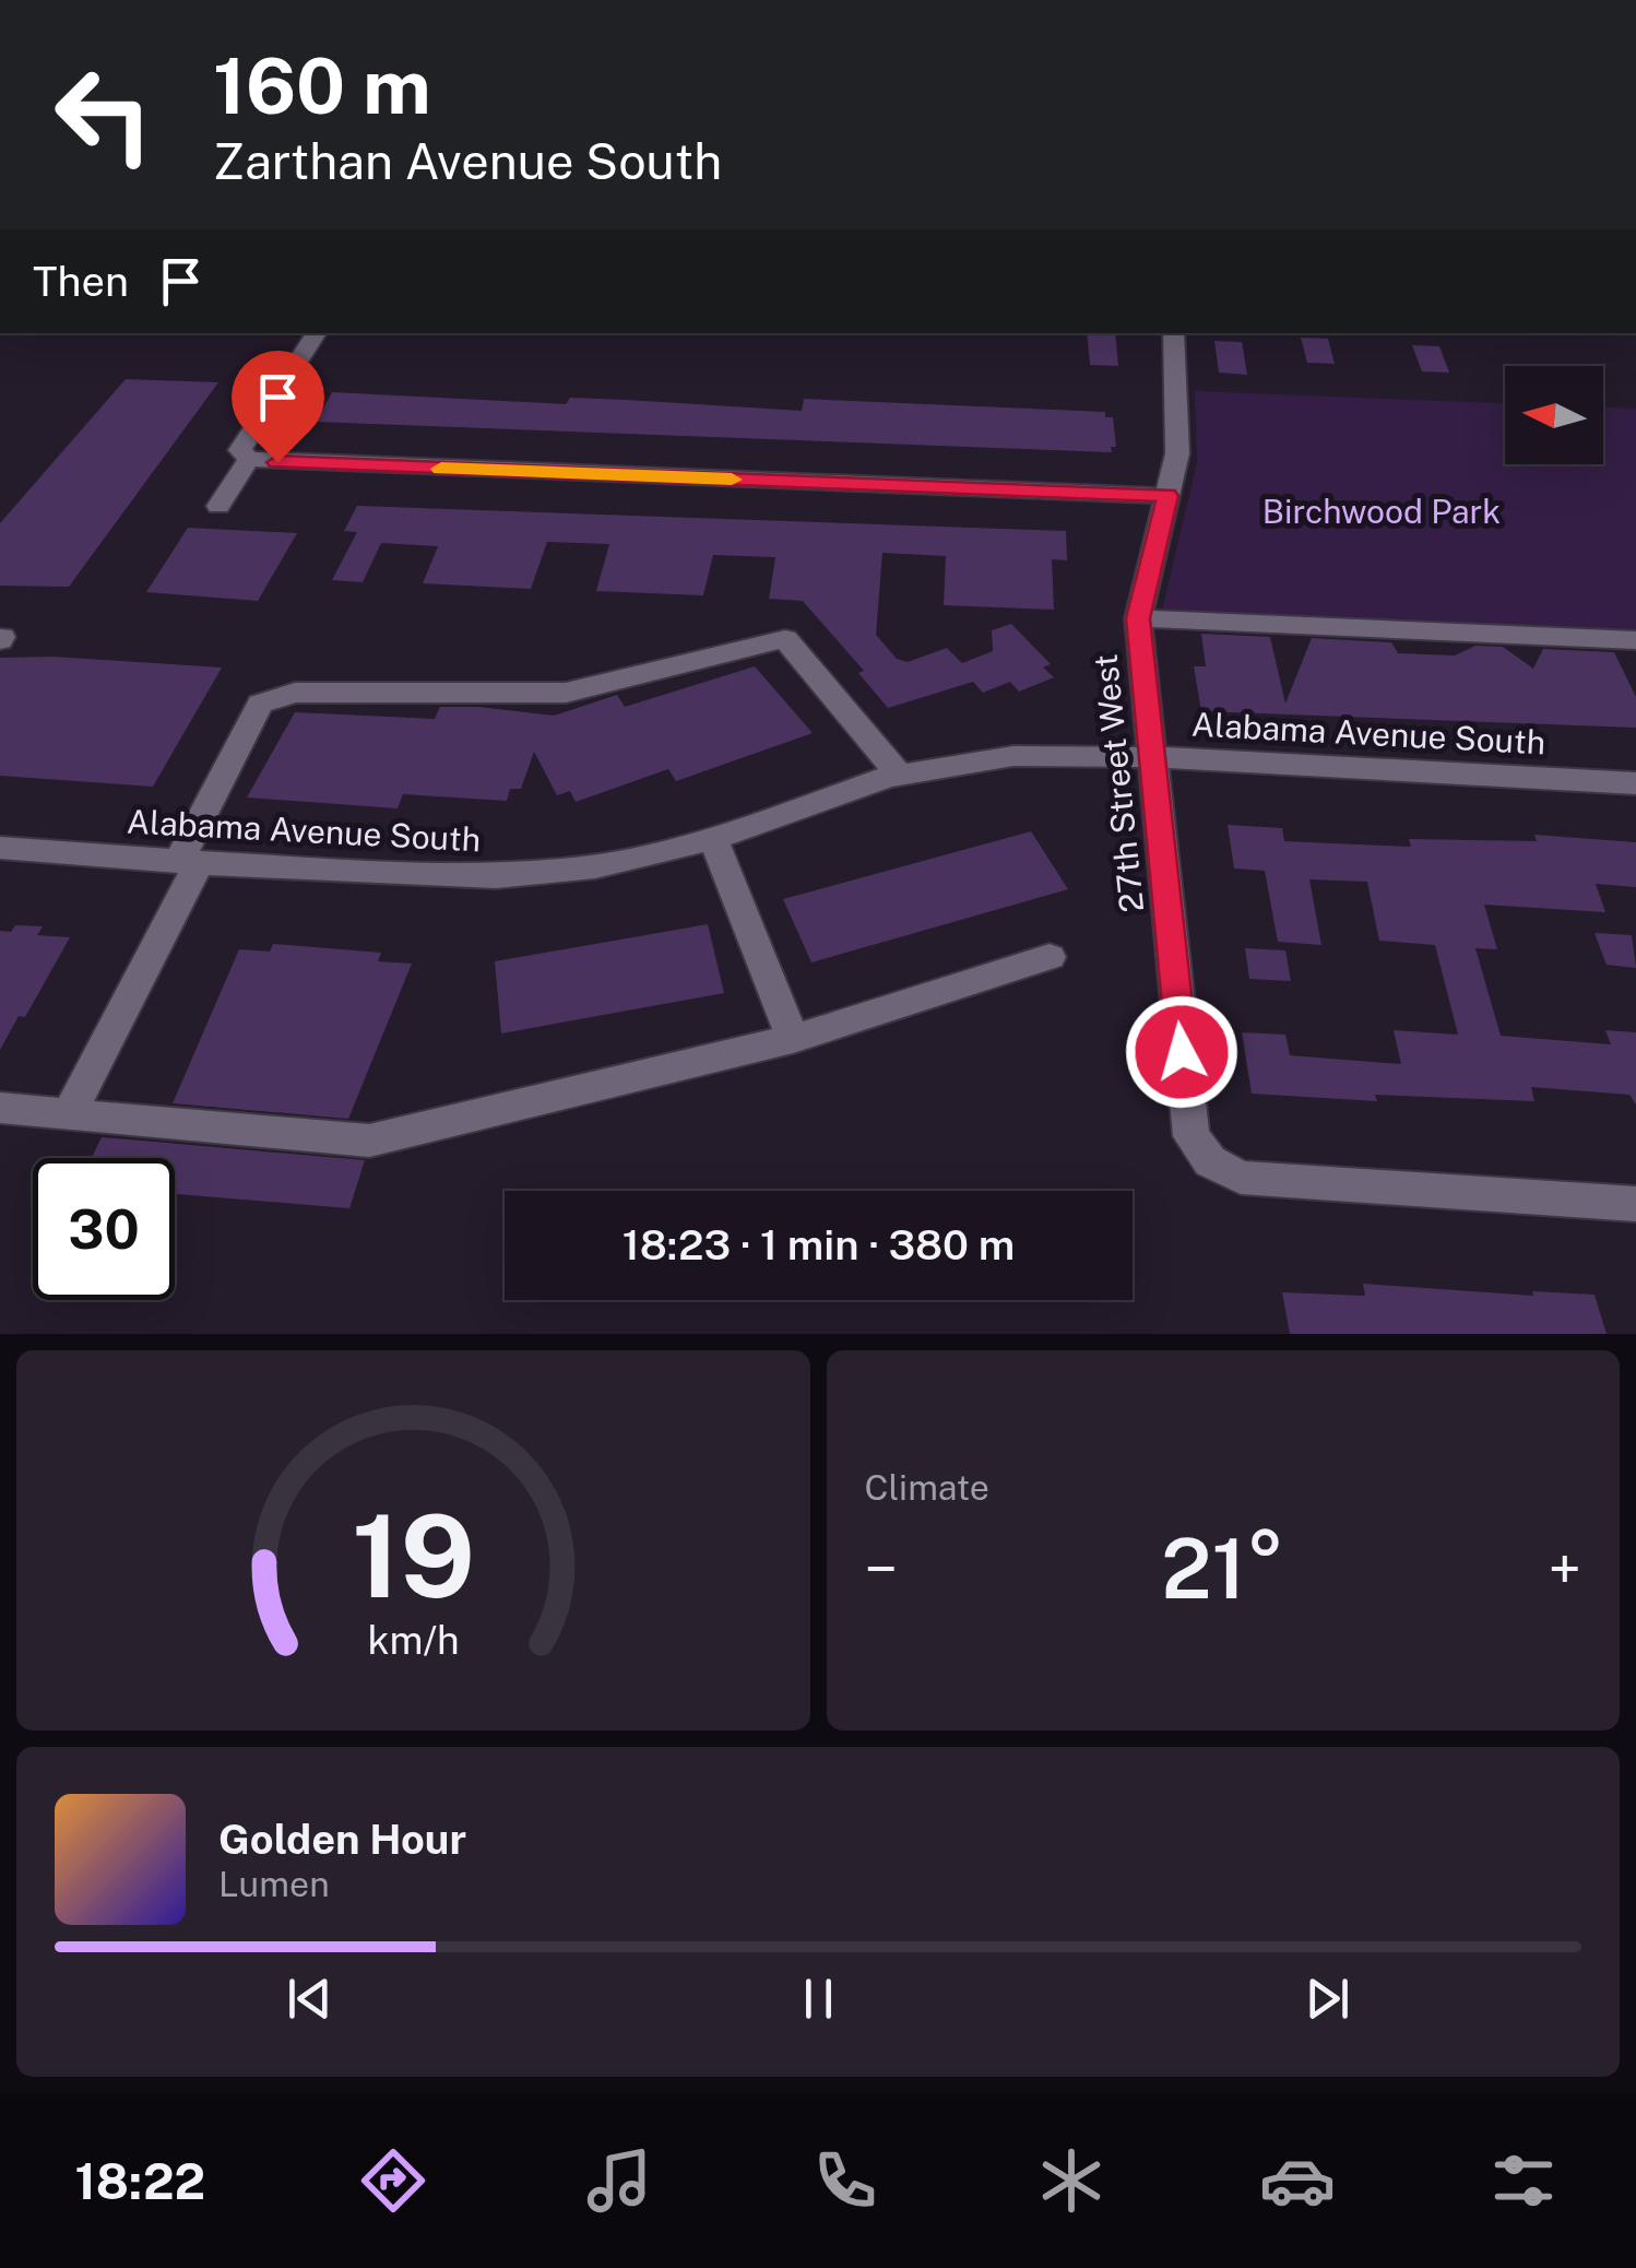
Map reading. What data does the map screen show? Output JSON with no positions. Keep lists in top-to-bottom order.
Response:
{
  "streets": {
    "street": ["Alabama Avenue South", "27th Street West"]
  },
  "crossings": [
    ["Alabama Avenue South", "27th Street West"]
  ],
  "parks": ["Birchwood Park"],
  "north": "left",
  "page": {
    "turn": ["160 m", "Zarthan Avenue South"],
    "then": "Then",
    "limit": "30",
    "trip": "18:23 · 1 min · 380 m",
    "tile": "Climate",
    "heat": ["−", "21°", "+"],
    "song": ["Golden Hour", "Lumen"],
    "tabs": "18:22",
    "gauge": ["19", "km/h"]
  }
}
